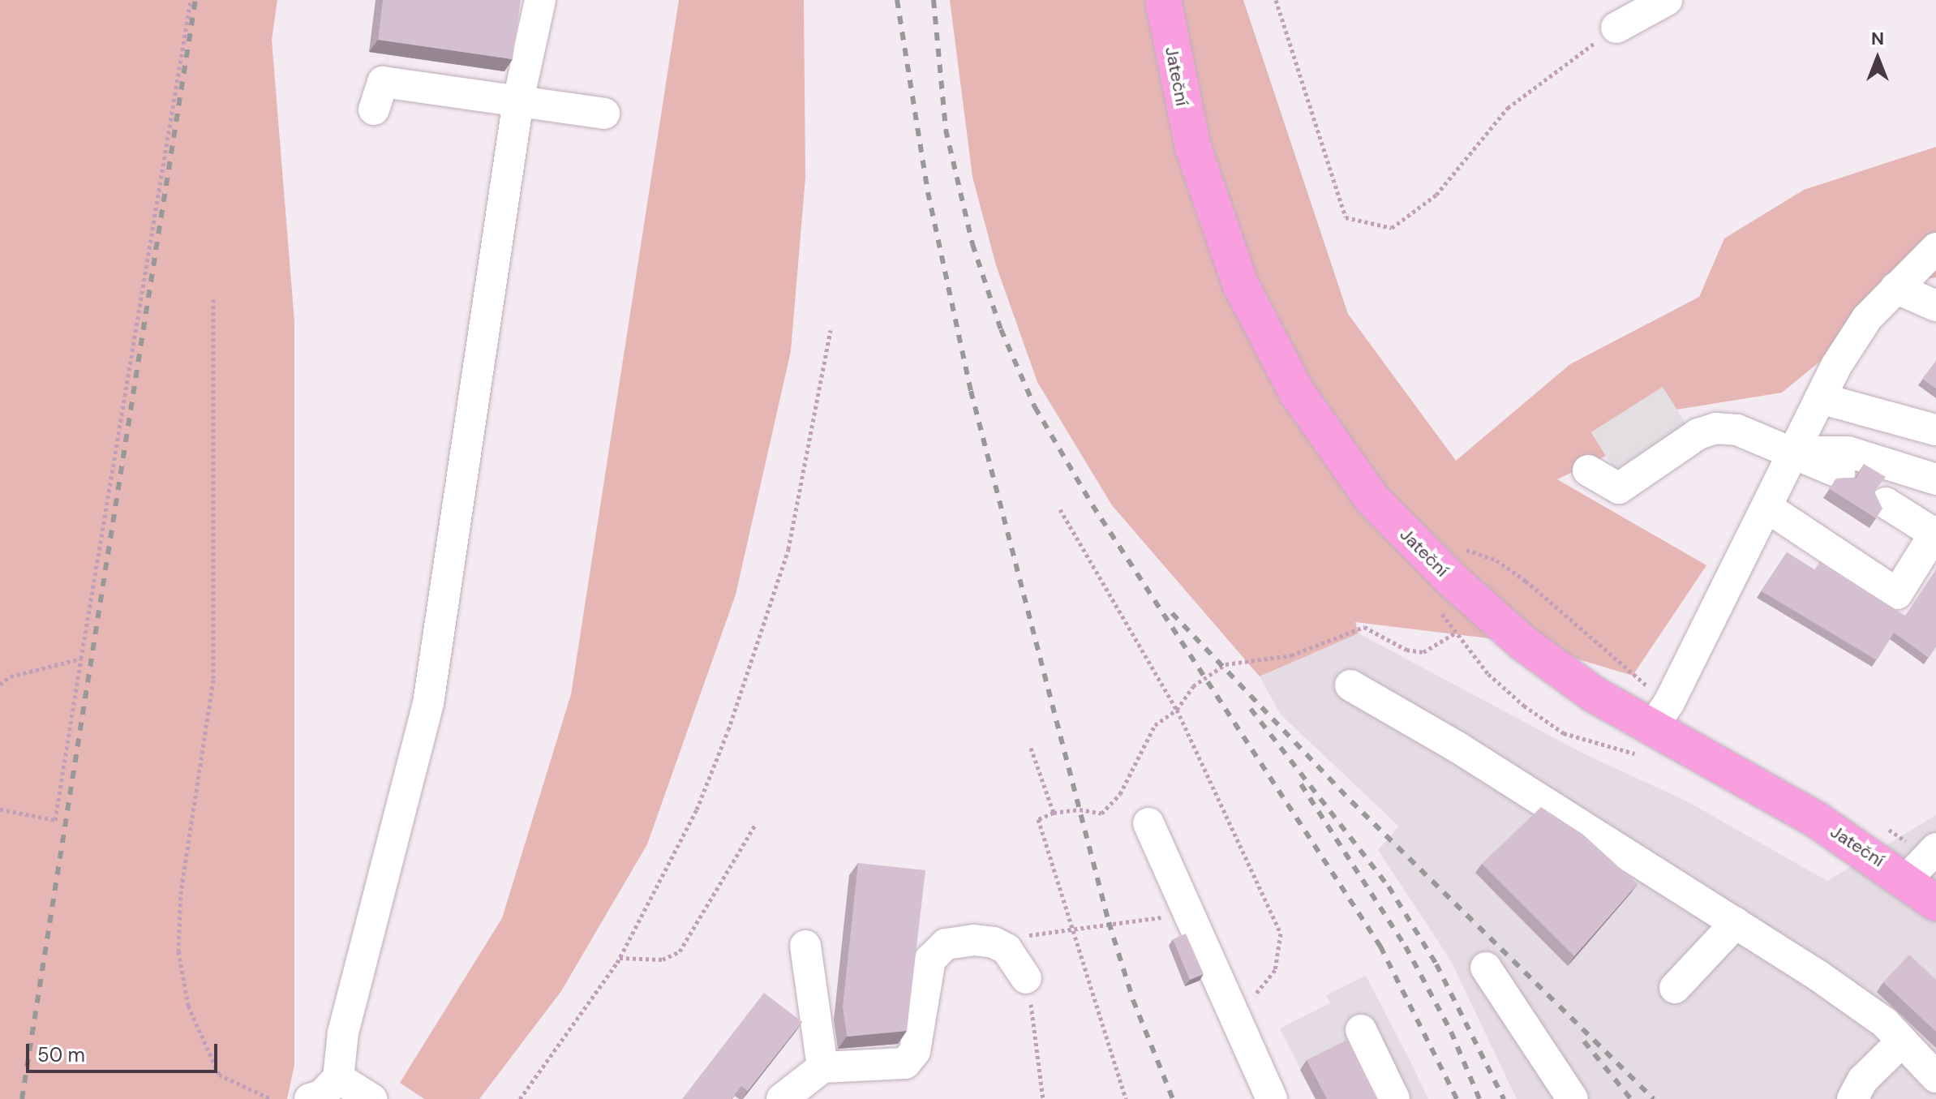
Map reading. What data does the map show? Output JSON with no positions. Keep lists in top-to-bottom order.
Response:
{
  "streets": {
    "main road": ["Jateční"]
  },
  "scale_bar": "50 m",
  "north": "top"
}
